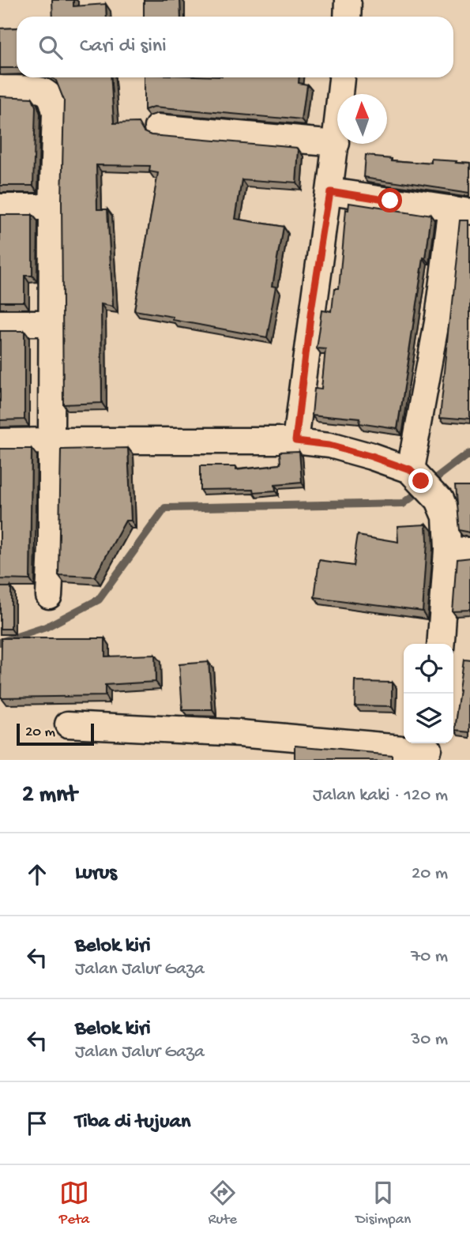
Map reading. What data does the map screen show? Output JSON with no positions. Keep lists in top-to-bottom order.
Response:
{
  "scale_bar": "20 m",
  "north": "top",
  "page": {
    "search": "Cari di sini",
    "scale": "20 m",
    "heading": ["2 mnt", "Jalan kaki · 120 m"],
    "list": [
      ["Lurus", "20 m"],
      ["Belok kiri", "Jalan Jalur Gaza", "70 m"],
      ["Belok kiri", "Jalan Jalur Gaza", "30 m"],
      "Tiba di tujuan"
    ],
    "nav": ["Peta", "Rute", "Disimpan"]
  }
}
